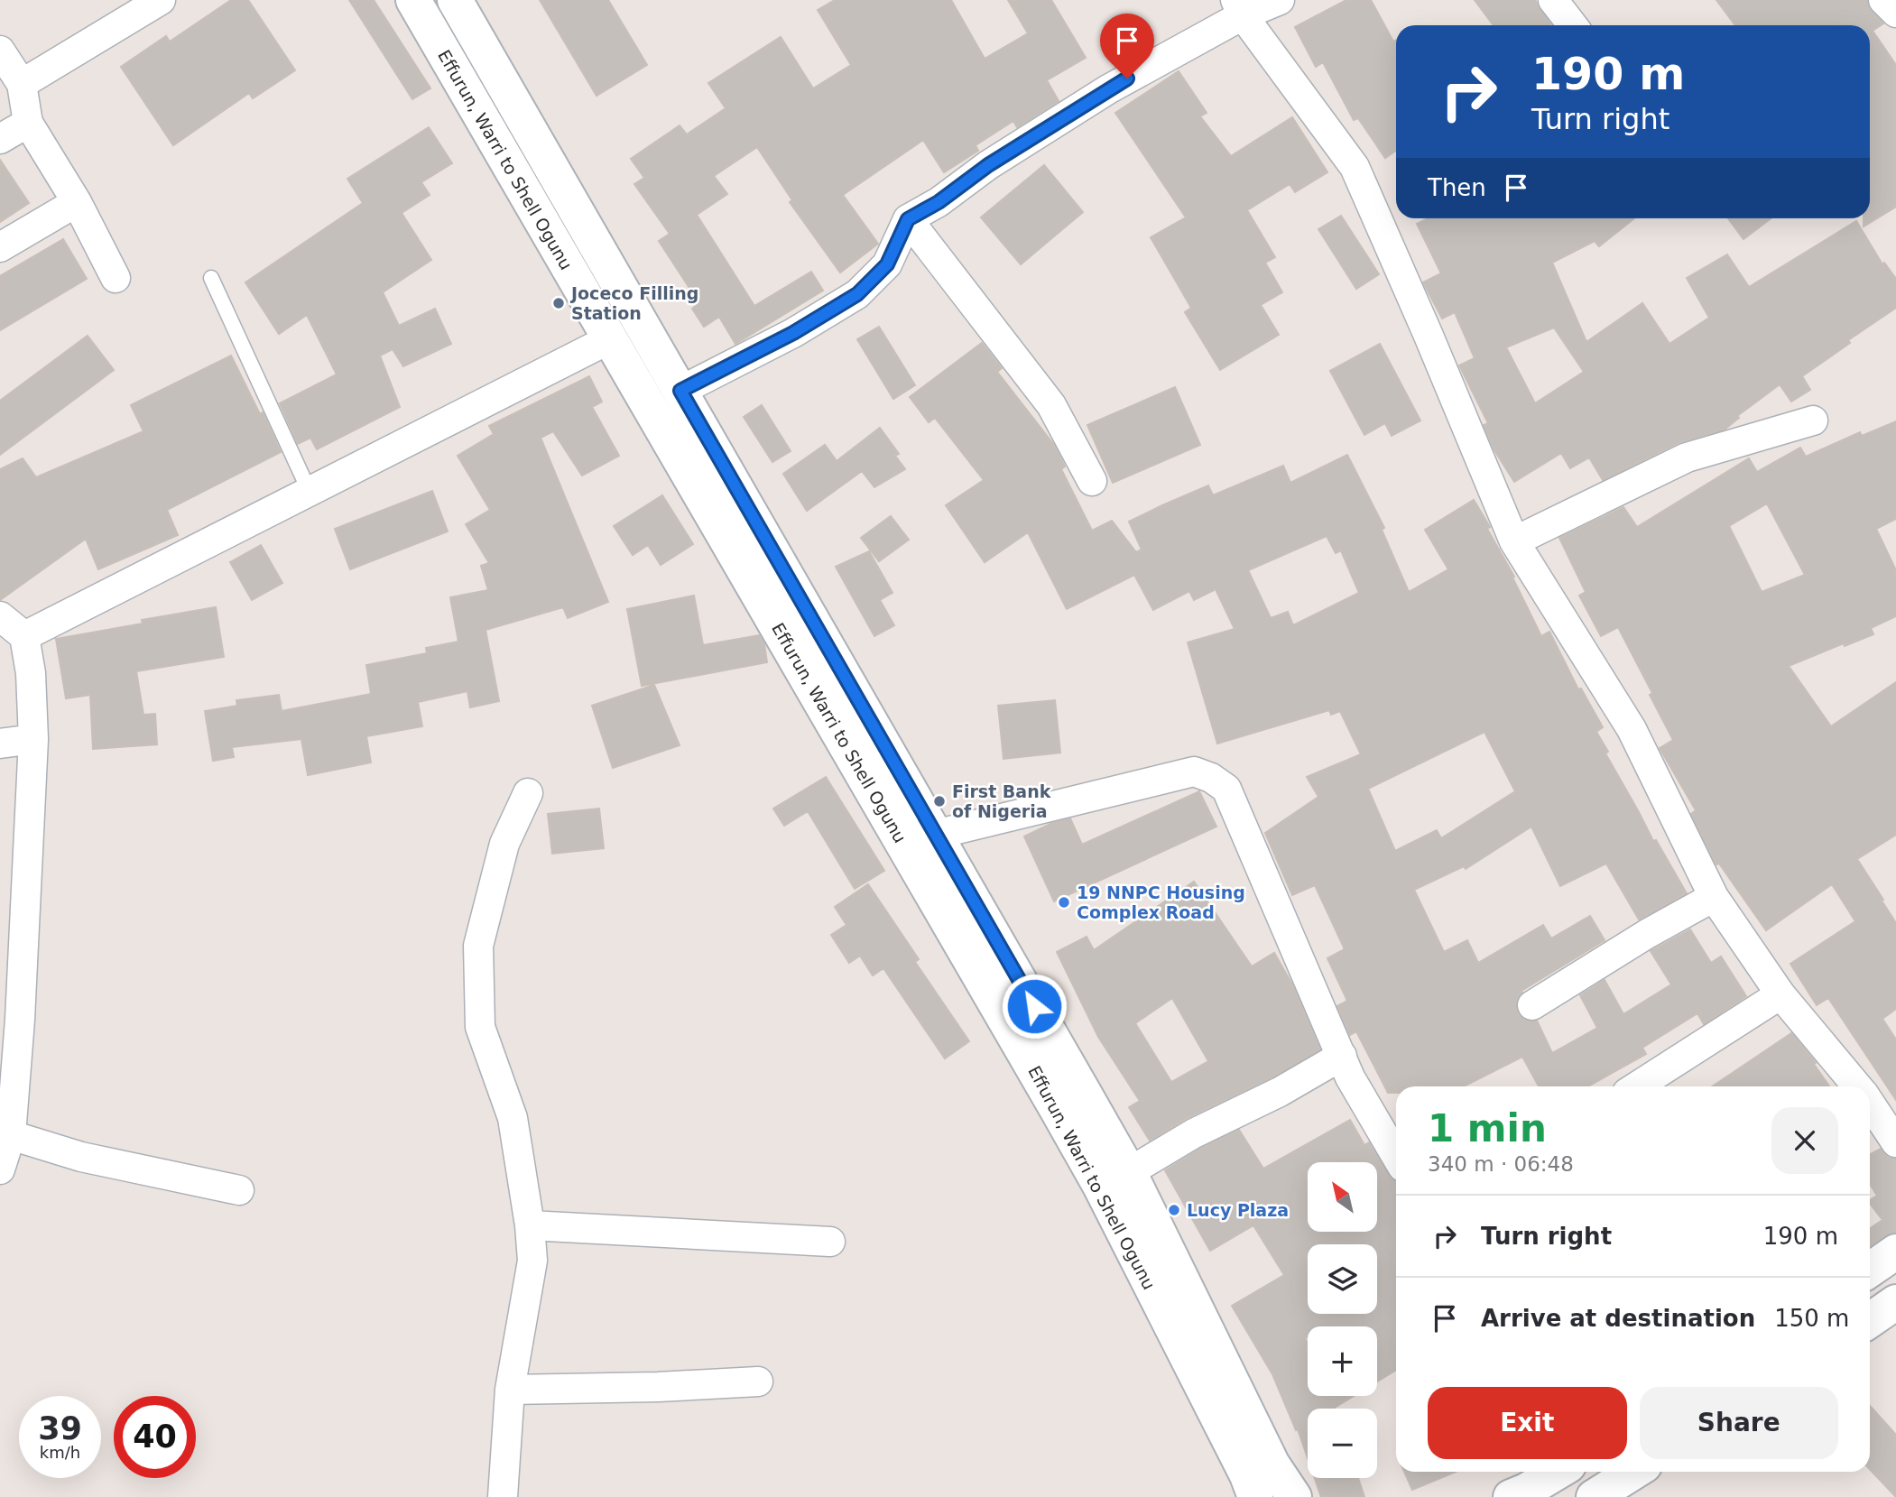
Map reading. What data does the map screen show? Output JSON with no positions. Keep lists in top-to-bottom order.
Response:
{
  "streets": {
    "street": ["Effurun, Warri to Shell Ogunu"]
  },
  "places": [
    "Joceco Filling Station",
    "First Bank of Nigeria",
    "19 NNPC Housing Complex Road",
    "Lucy Plaza"
  ],
  "north": "top left",
  "page": {
    "turn": ["190 m", "Turn right"],
    "then": "Then",
    "heading": ["1 min", "340 m · 06:48"],
    "map_buttons": ["+", "−"],
    "list": [
      {
        "name": "Turn right",
        "value": "190 m"
      },
      {
        "name": "Arrive at destination",
        "value": "150 m"
      }
    ],
    "buttons": ["Exit", "Share"],
    "speed": "39 km/h",
    "limit": "40"
  }
}
